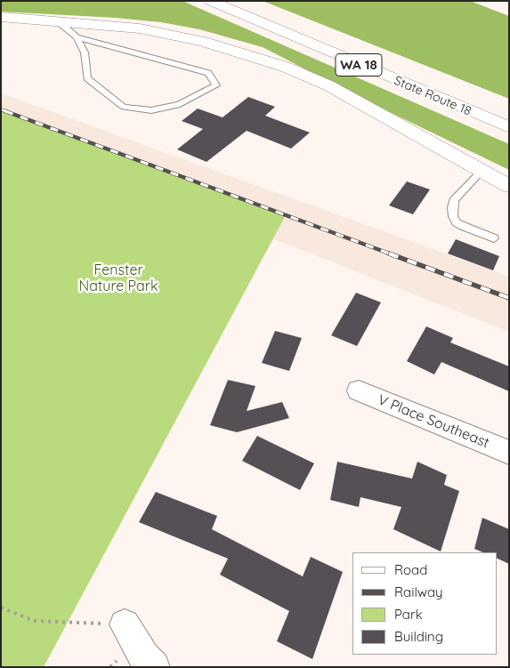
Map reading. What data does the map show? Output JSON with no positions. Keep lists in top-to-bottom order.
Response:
{
  "streets": {
    "main road": ["WA 18", "State Route 18"],
    "street": ["V Place Southeast"]
  },
  "parks": ["Fenster Nature Park"],
  "legend": [
    "Road",
    "Railway",
    "Park",
    "Building"
  ]
}
